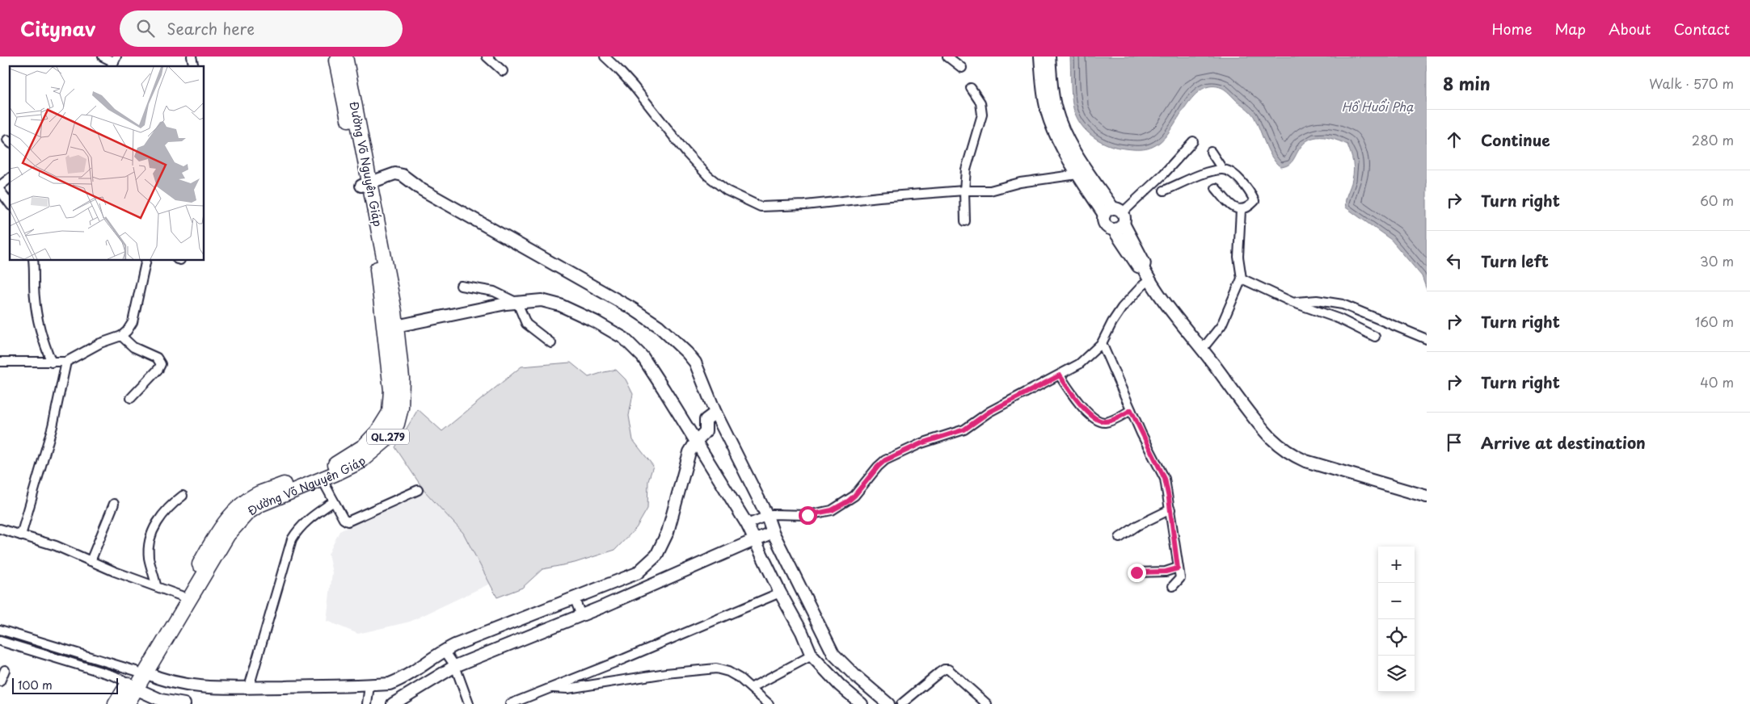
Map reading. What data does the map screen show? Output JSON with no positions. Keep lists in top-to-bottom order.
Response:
{
  "streets": {
    "highway": ["Đường Võ Nguyên Giáp", "QL.279"]
  },
  "water": ["Hồ Huổi Phạ"],
  "scale_bar": "100 m",
  "page": {
    "header": "Citynav",
    "search": "Search here",
    "nav": [
      "Home",
      "Map",
      "About",
      "Contact"
    ],
    "heading": ["8 min", "Walk · 570 m"],
    "list": [
      ["Continue", "280 m"],
      ["Turn right", "60 m"],
      ["Turn left", "30 m"],
      ["Turn right", "160 m"],
      ["Turn right", "40 m"],
      "Arrive at destination"
    ],
    "map_buttons": ["+", "−"],
    "scale": "100 m"
  }
}
